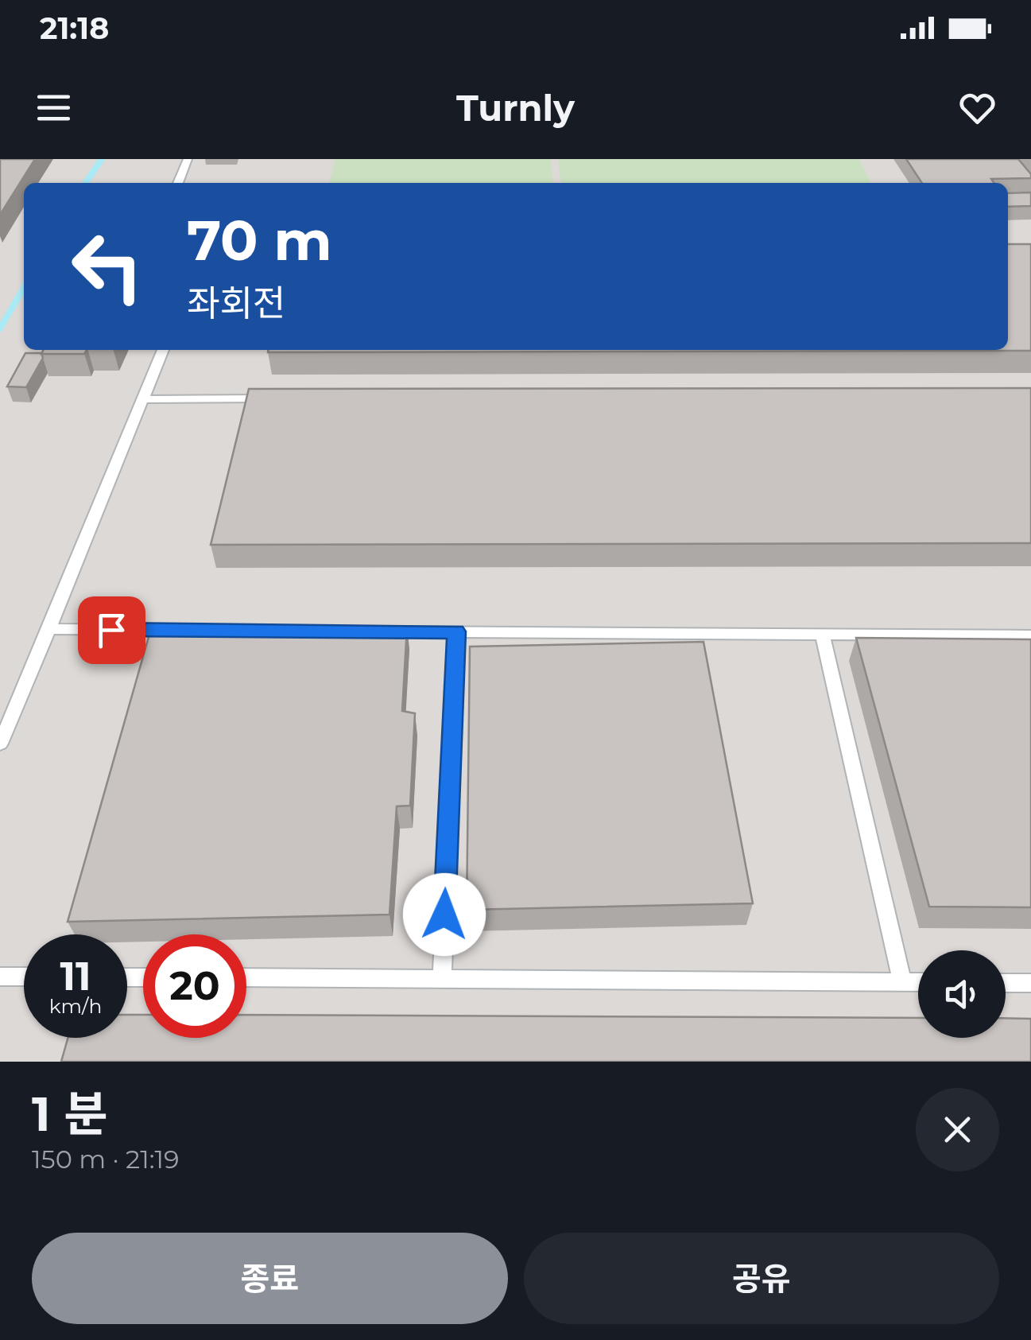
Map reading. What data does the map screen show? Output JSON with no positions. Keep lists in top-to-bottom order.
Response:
{
  "page": {
    "status": "21:18",
    "header": "Turnly",
    "turn": ["70 m", "좌회전"],
    "speed": "11 km/h",
    "limit": "20",
    "heading": ["1 분", "150 m · 21:19"],
    "buttons": ["종료", "공유"]
  }
}
